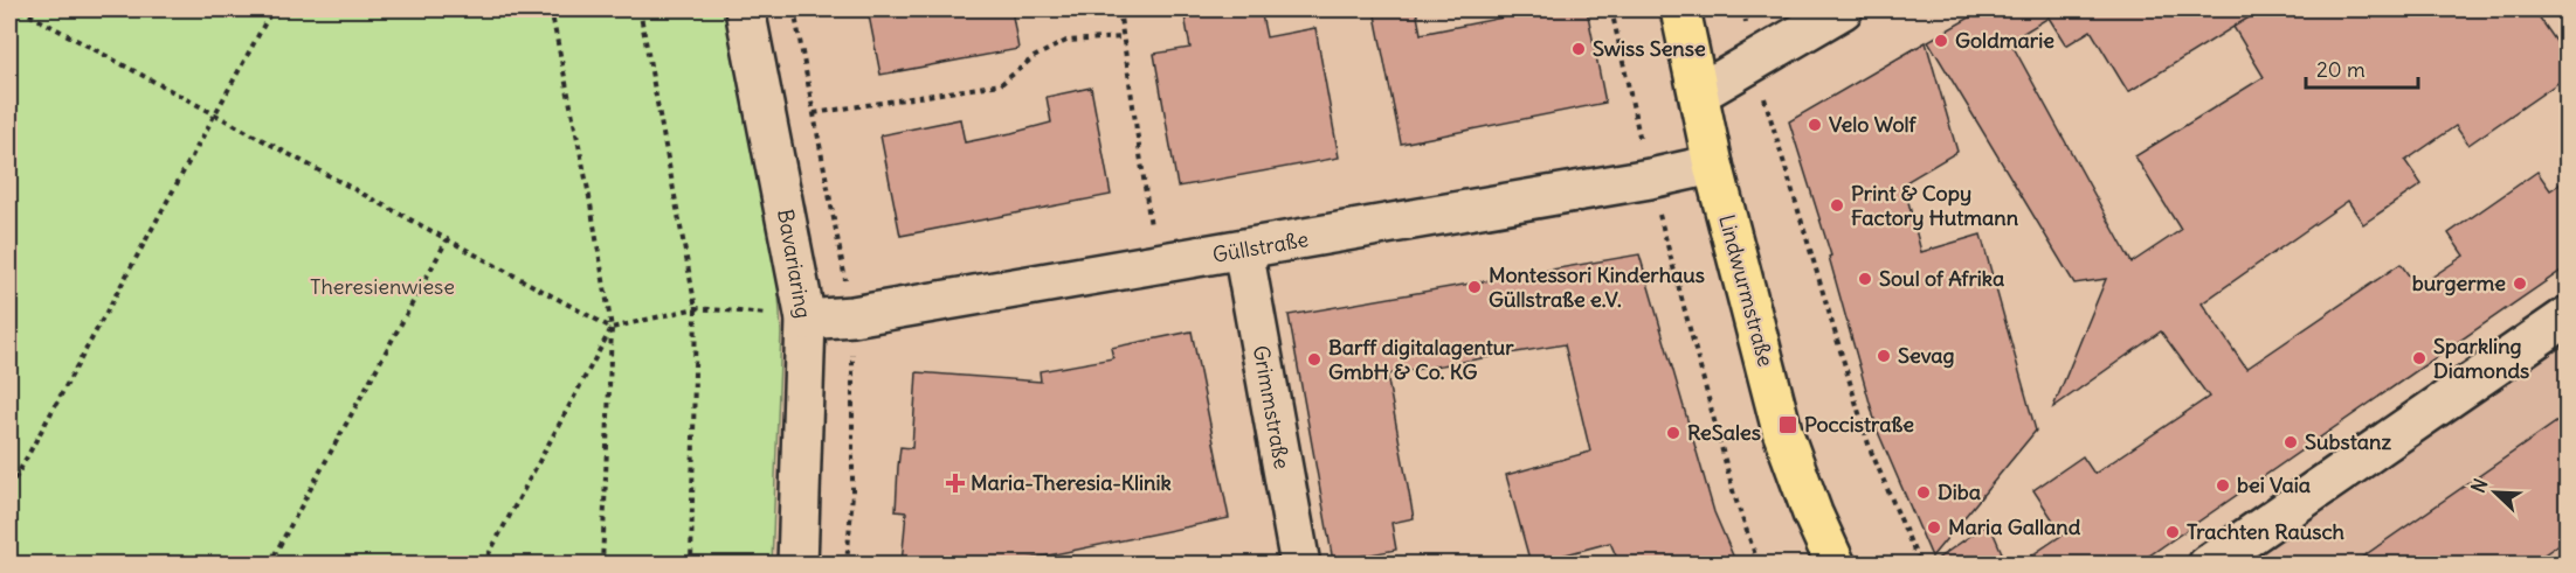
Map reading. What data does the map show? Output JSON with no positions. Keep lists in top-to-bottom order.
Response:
{
  "streets": {
    "main road": ["Lindwurmstraße"],
    "street": ["Güllstraße", "Bavariaring", "Grimmstraße"]
  },
  "crossings": [
    ["Güllstraße", "Bavariaring"],
    ["Güllstraße", "Lindwurmstraße"],
    ["Güllstraße", "Grimmstraße"]
  ],
  "parks": ["Theresienwiese"],
  "places": {
    "other": [
      "Goldmarie",
      "Swiss Sense",
      "Velo Wolf",
      "Print & Copy Factory Hutmann",
      "Soul of Afrika",
      "burgerme",
      "Montessori Kinderhaus Güllstraße e.V.",
      "Sevag",
      "Sparkling Diamonds",
      "Barff digitalagentur GmbH & Co. KG",
      "ReSales",
      "Substanz",
      "bei Vaia",
      "Diba",
      "Maria Galland",
      "Trachten Rausch"
    ],
    "transit": ["Poccistraße"],
    "health": ["Maria-Theresia-Klinik"]
  },
  "scale_bar": "20 m",
  "north": "top left"
}
